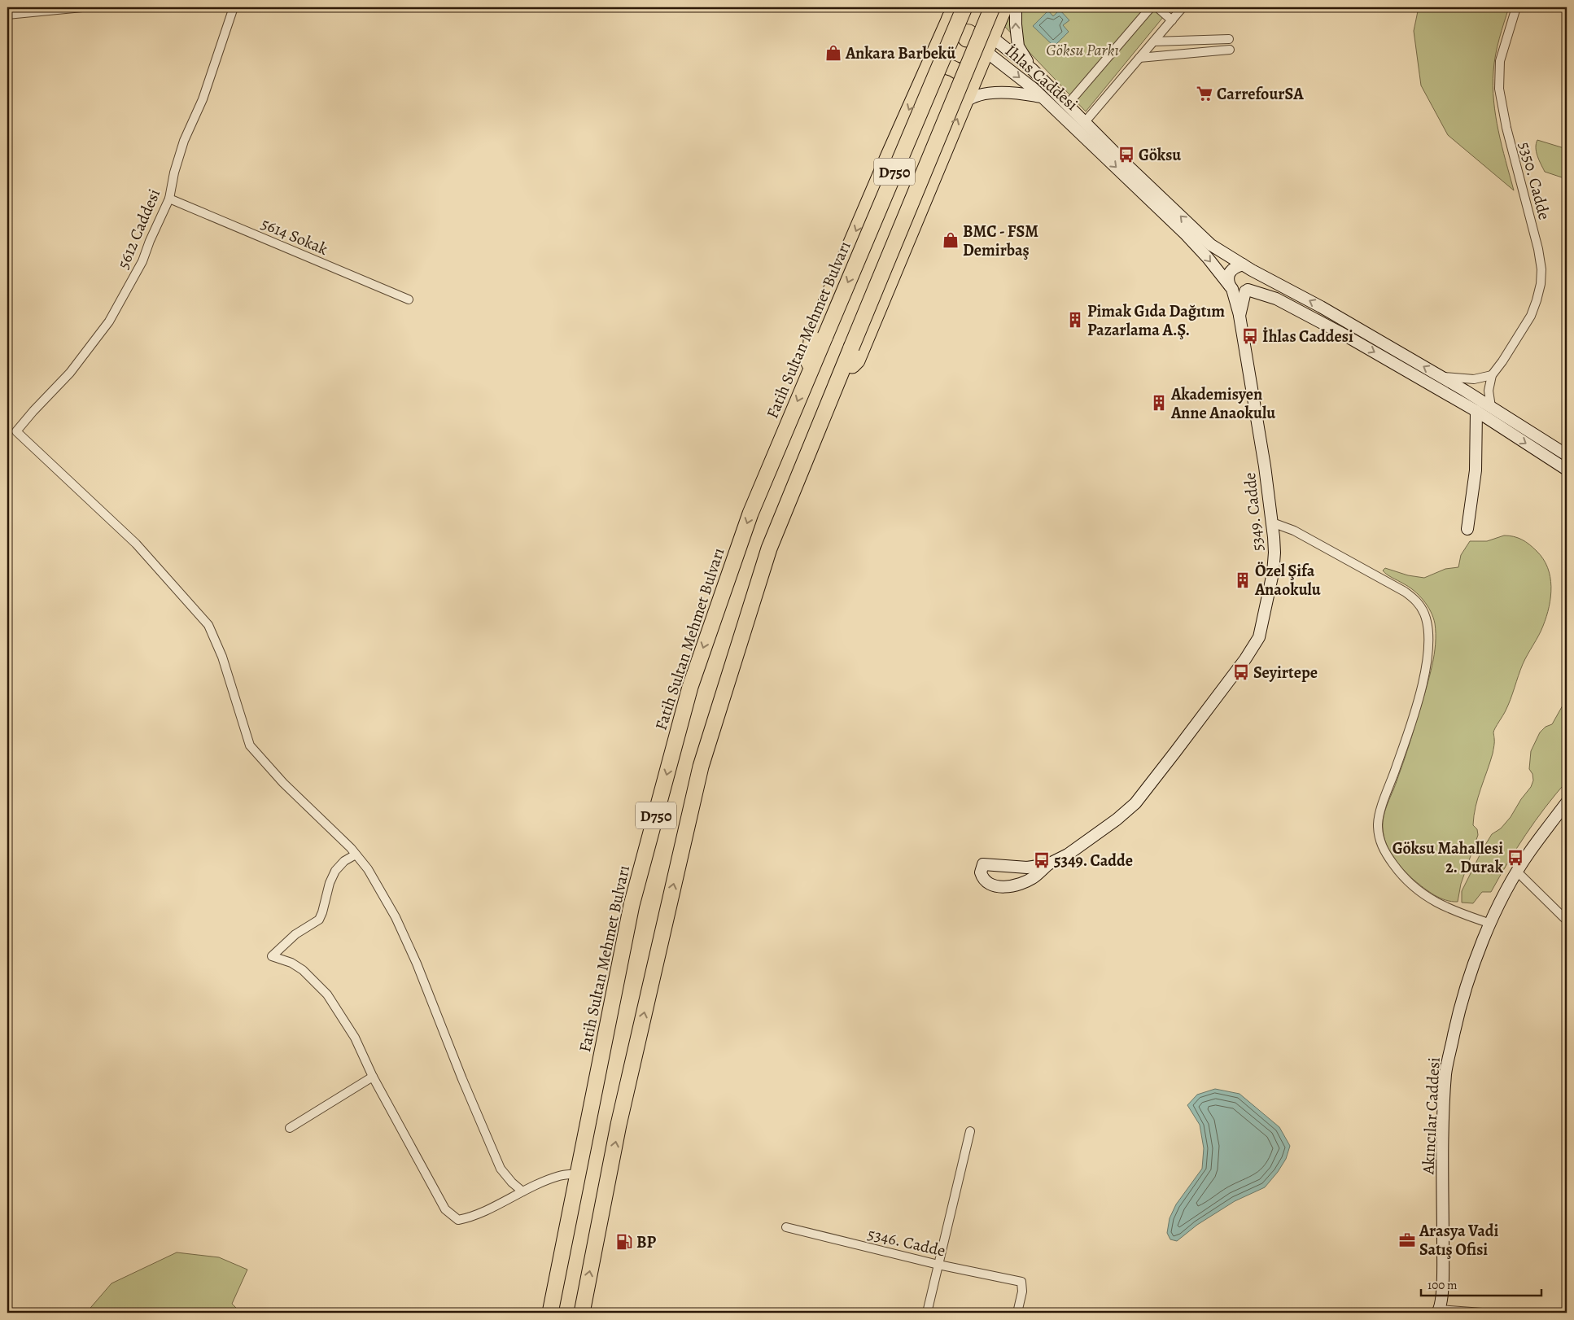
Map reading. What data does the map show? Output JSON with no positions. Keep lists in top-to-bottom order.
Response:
{
  "streets": {
    "highway": ["D750", "Fatih Sultan Mehmet Bulvarı"],
    "main road": ["İhlas Caddesi", "5349. Cadde", "Akıncılar Caddesi"],
    "street": [
      "5350. Cadde",
      "5612 Caddesi",
      "5614 Sokak",
      "5346. Cadde"
    ]
  },
  "crossings": [
    ["İhlas Caddesi", "5350. Cadde"],
    ["İhlas Caddesi", "5349. Cadde"],
    ["5612 Caddesi", "5614 Sokak"]
  ],
  "parks": ["Göksu Parkı"],
  "places": {
    "shop": ["Ankara Barbekü", "BMC - FSM Demirbaş"],
    "supermarket": ["CarrefourSA"],
    "bus stop": [
      "Göksu",
      "İhlas Caddesi",
      "Seyirtepe",
      "Göksu Mahallesi 2. Durak",
      "5349. Cadde"
    ],
    "building": ["Pimak Gıda Dağıtım Pazarlama A.Ş.", "Akademisyen Anne Anaokulu", "Özel Şifa Anaokulu"],
    "office": ["Arasya Vadi Satış Ofisi"],
    "fuel station": ["BP"]
  },
  "scale_bar": "100 m"
}
